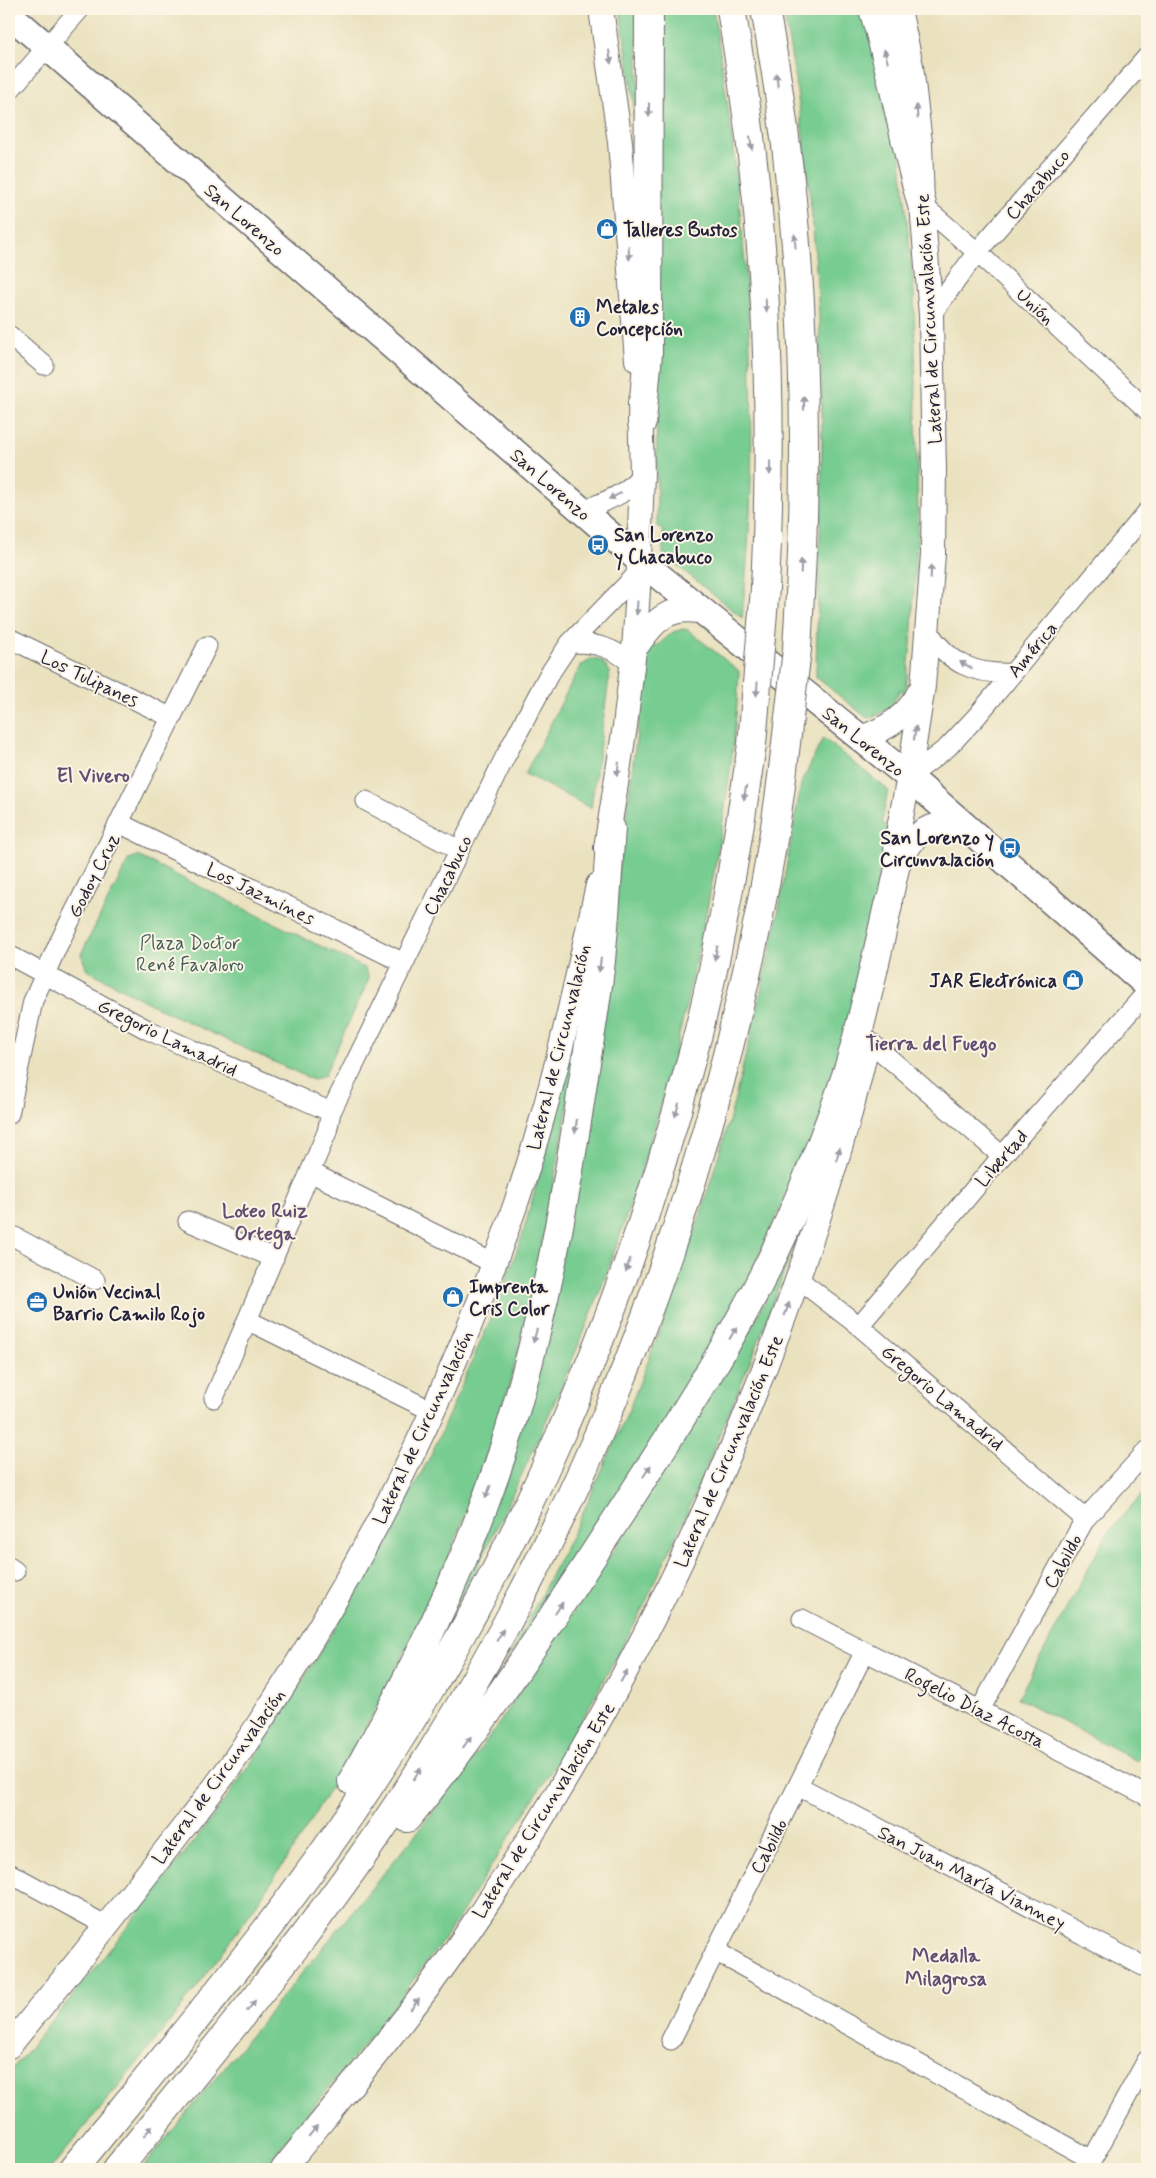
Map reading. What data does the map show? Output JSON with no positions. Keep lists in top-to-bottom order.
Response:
{
  "streets": {
    "main road": ["San Lorenzo"],
    "street": [
      "Chacabuco",
      "Unión",
      "Lateral de Circunvalación Este",
      "América",
      "Los Tulipanes",
      "Godoy Cruz",
      "Los Jazmines",
      "Gregorio Lamadrid",
      "Lateral de Circunvalación",
      "Libertad",
      "Cabildo",
      "Rogelio Díaz Acosta",
      "San Juan María Vianney"
    ]
  },
  "crossings": [
    ["Chacabuco", "San Lorenzo"],
    ["Chacabuco", "Unión"],
    ["Chacabuco", "Lateral de Circunvalación Este"],
    ["Chacabuco", "Los Jazmines"],
    ["Chacabuco", "Gregorio Lamadrid"],
    ["Chacabuco", "Lateral de Circunvalación"],
    ["San Lorenzo", "Lateral de Circunvalación Este"],
    ["San Lorenzo", "América"],
    ["San Lorenzo", "Lateral de Circunvalación"],
    ["Unión", "Lateral de Circunvalación Este"],
    ["Lateral de Circunvalación Este", "América"],
    ["Lateral de Circunvalación Este", "Gregorio Lamadrid"],
    ["Los Tulipanes", "Godoy Cruz"],
    ["Godoy Cruz", "Los Jazmines"],
    ["Godoy Cruz", "Gregorio Lamadrid"],
    ["Gregorio Lamadrid", "Libertad"],
    ["Gregorio Lamadrid", "Cabildo"],
    ["Cabildo", "Rogelio Díaz Acosta"],
    ["Cabildo", "San Juan María Vianney"]
  ],
  "one_way": ["Lateral de Circunvalación Este"],
  "districts": [
    "El Vivero",
    "Tierra del Fuego",
    "Loteo Ruiz Ortega",
    "Medalla Milagrosa"
  ],
  "parks": ["Plaza Doctor René Favaloro"],
  "places": {
    "shop": ["Talleres Bustos", "JAR Electrónica", "Imprenta Cris Color"],
    "building": ["Metales Concepción"],
    "bus stop": ["San Lorenzo y Chacabuco", "San Lorenzo y Circunvalación"],
    "office": ["Unión Vecinal Barrio Camilo Rojo"]
  }
}
